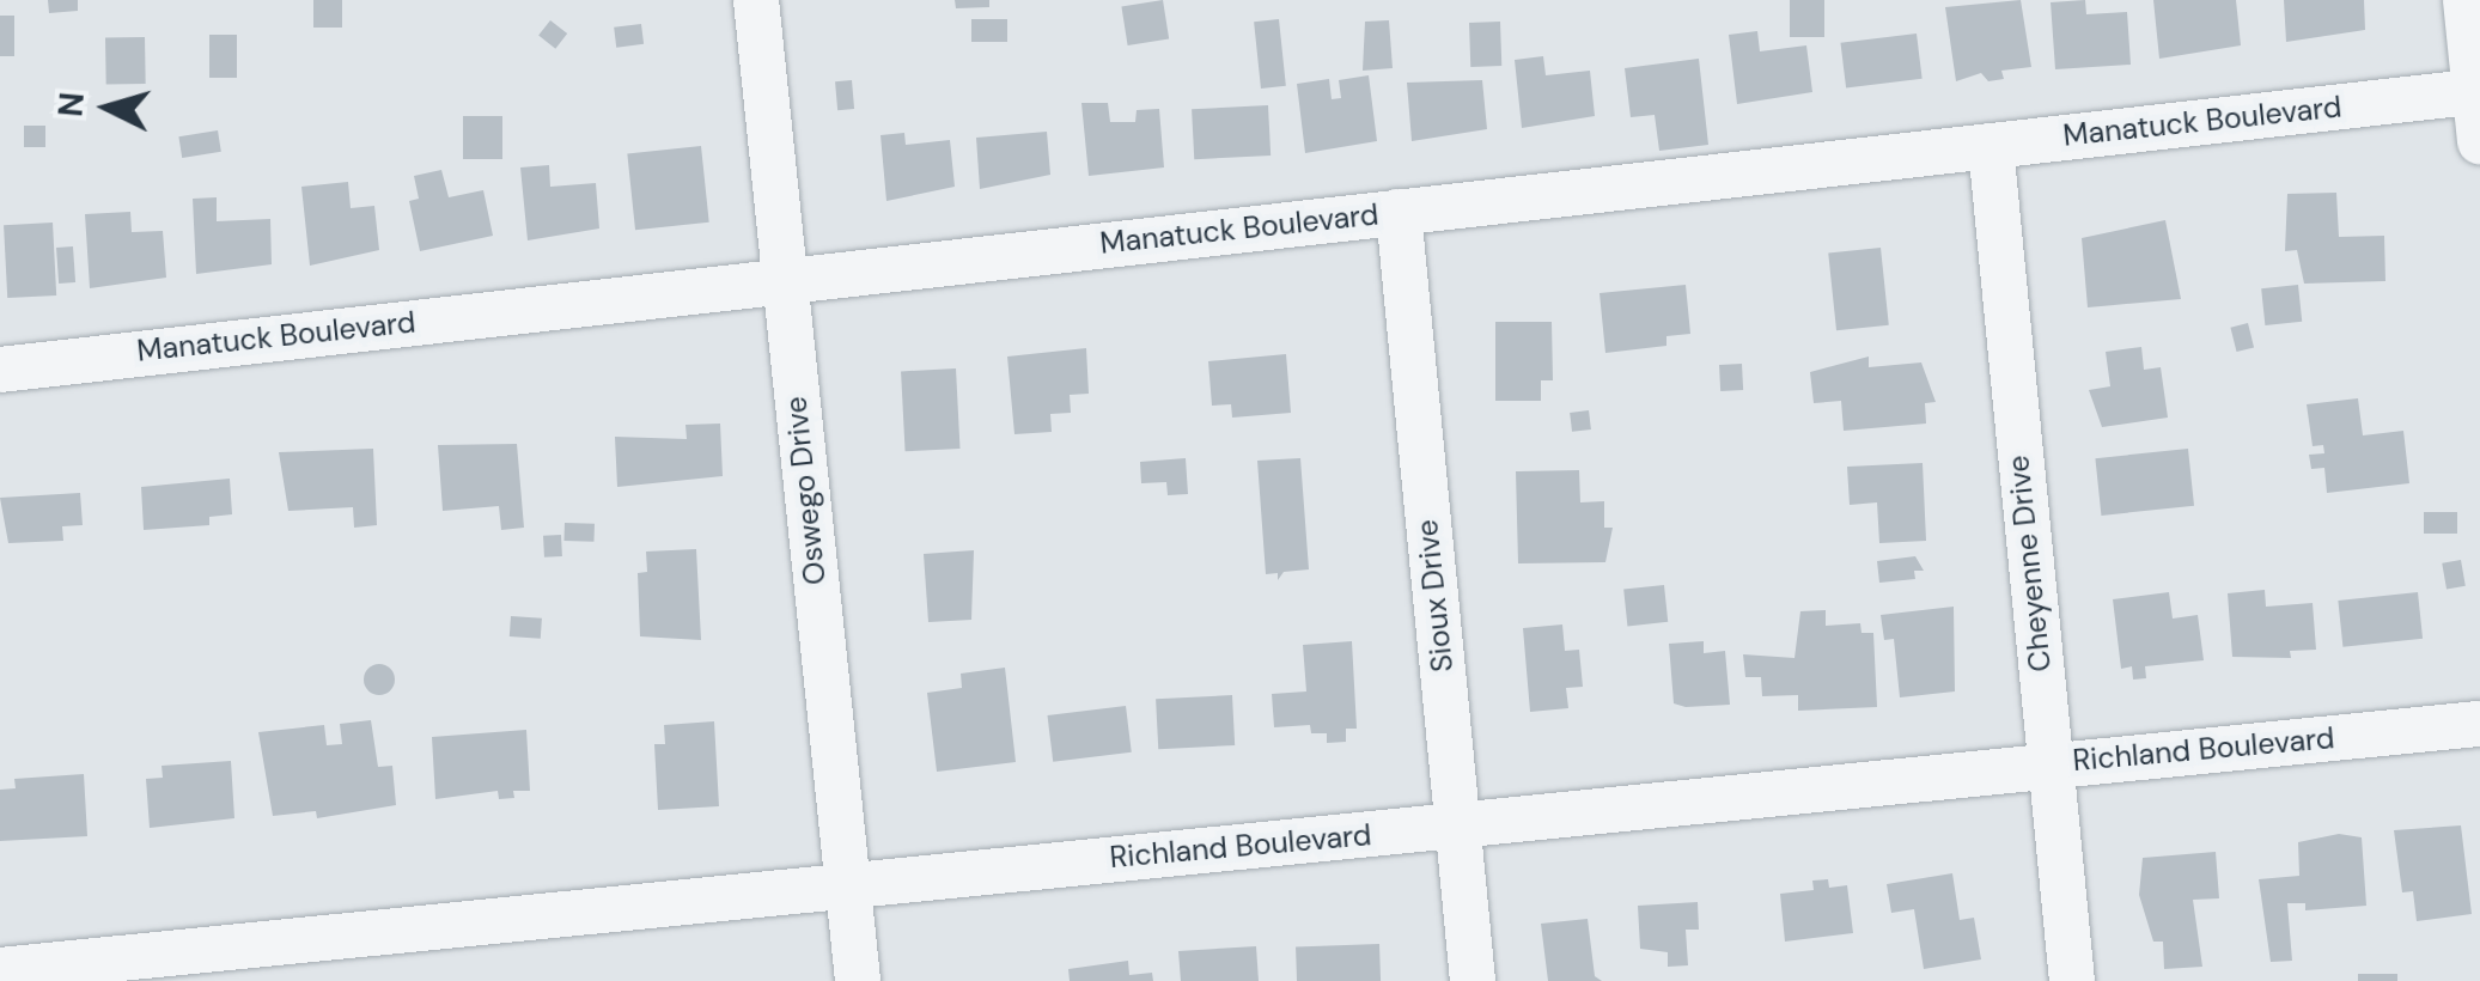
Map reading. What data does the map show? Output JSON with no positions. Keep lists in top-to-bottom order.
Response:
{
  "streets": {
    "street": [
      "Manatuck Boulevard",
      "Oswego Drive",
      "Cheyenne Drive",
      "Sioux Drive",
      "Richland Boulevard"
    ]
  },
  "crossings": [
    ["Manatuck Boulevard", "Oswego Drive"],
    ["Manatuck Boulevard", "Cheyenne Drive"],
    ["Manatuck Boulevard", "Sioux Drive"],
    ["Oswego Drive", "Richland Boulevard"],
    ["Cheyenne Drive", "Richland Boulevard"],
    ["Sioux Drive", "Richland Boulevard"]
  ],
  "north": "left"
}
